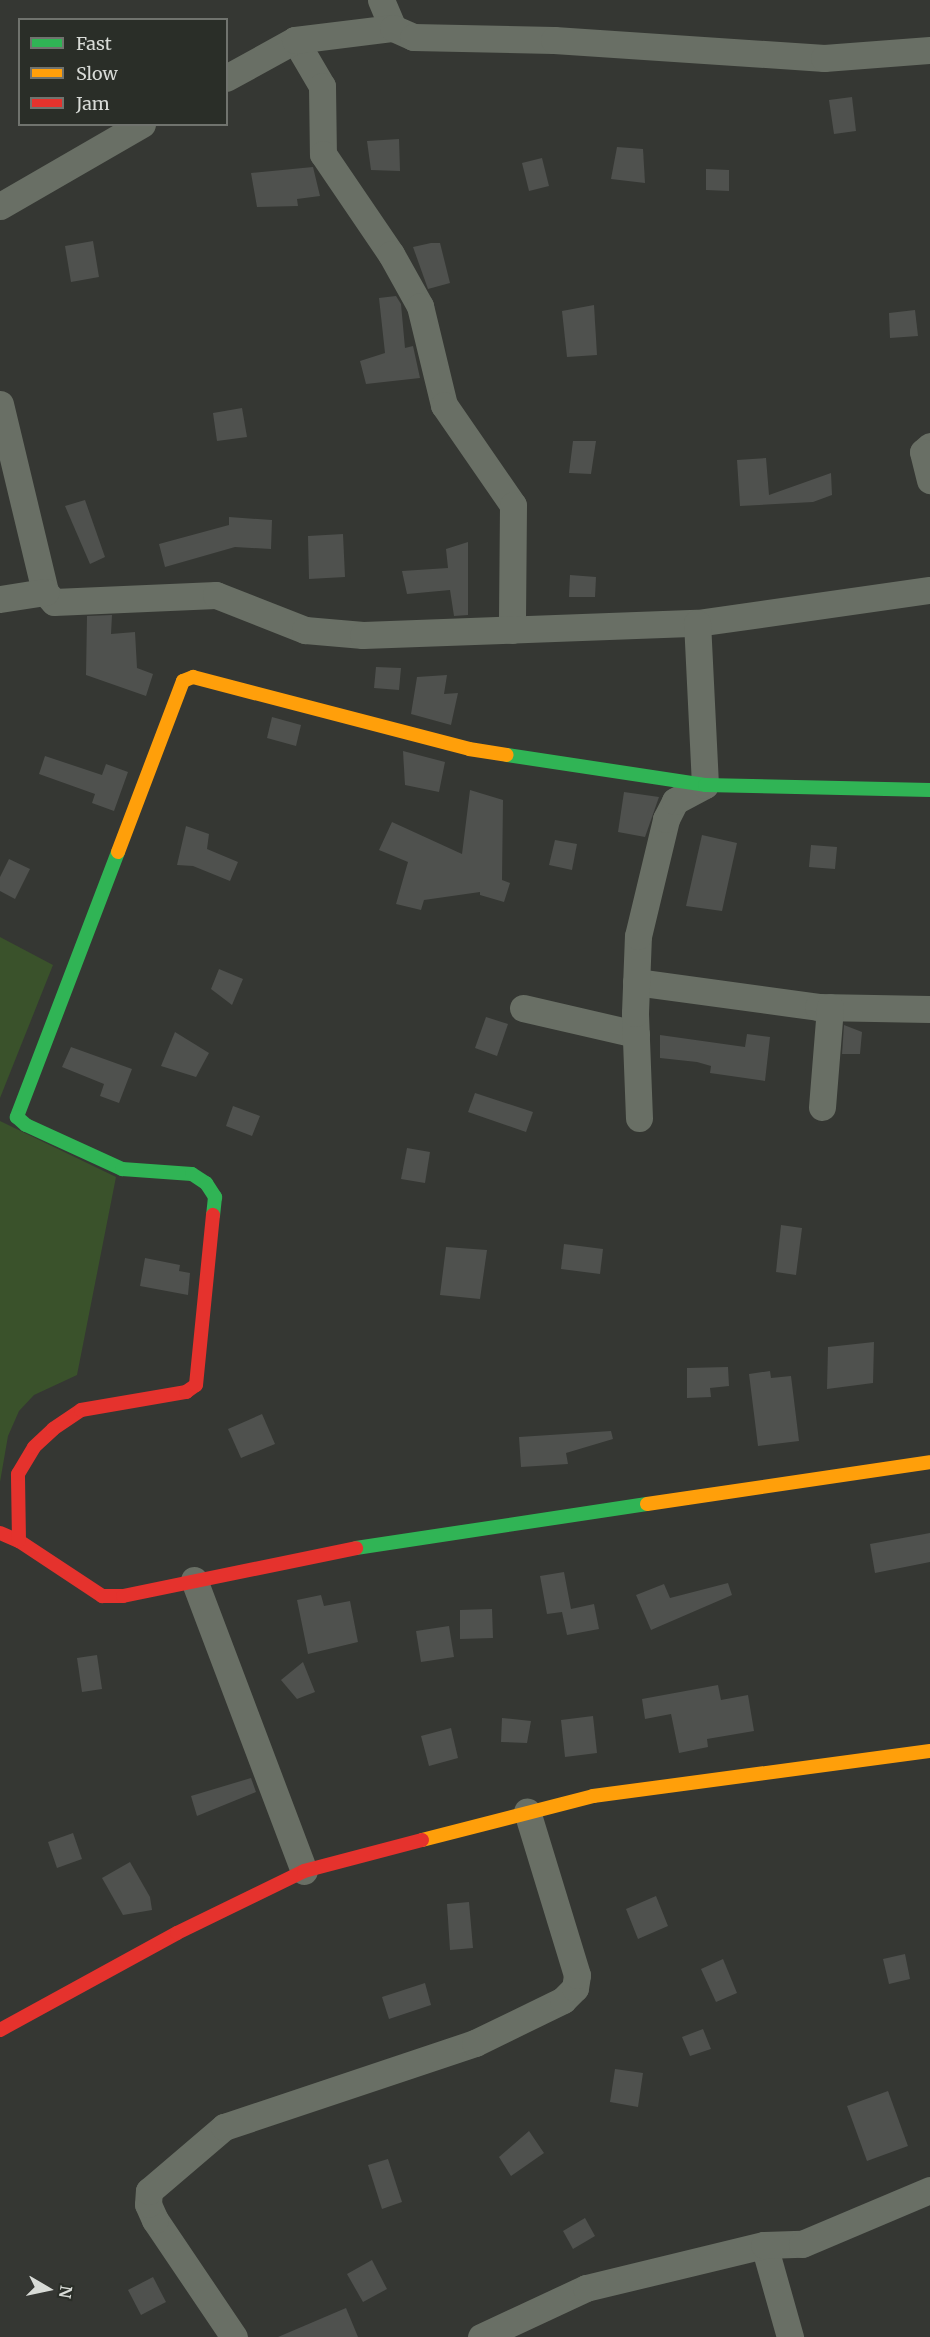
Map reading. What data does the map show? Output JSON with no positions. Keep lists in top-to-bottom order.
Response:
{
  "legend": ["Fast", "Slow", "Jam"],
  "north": "right"
}
